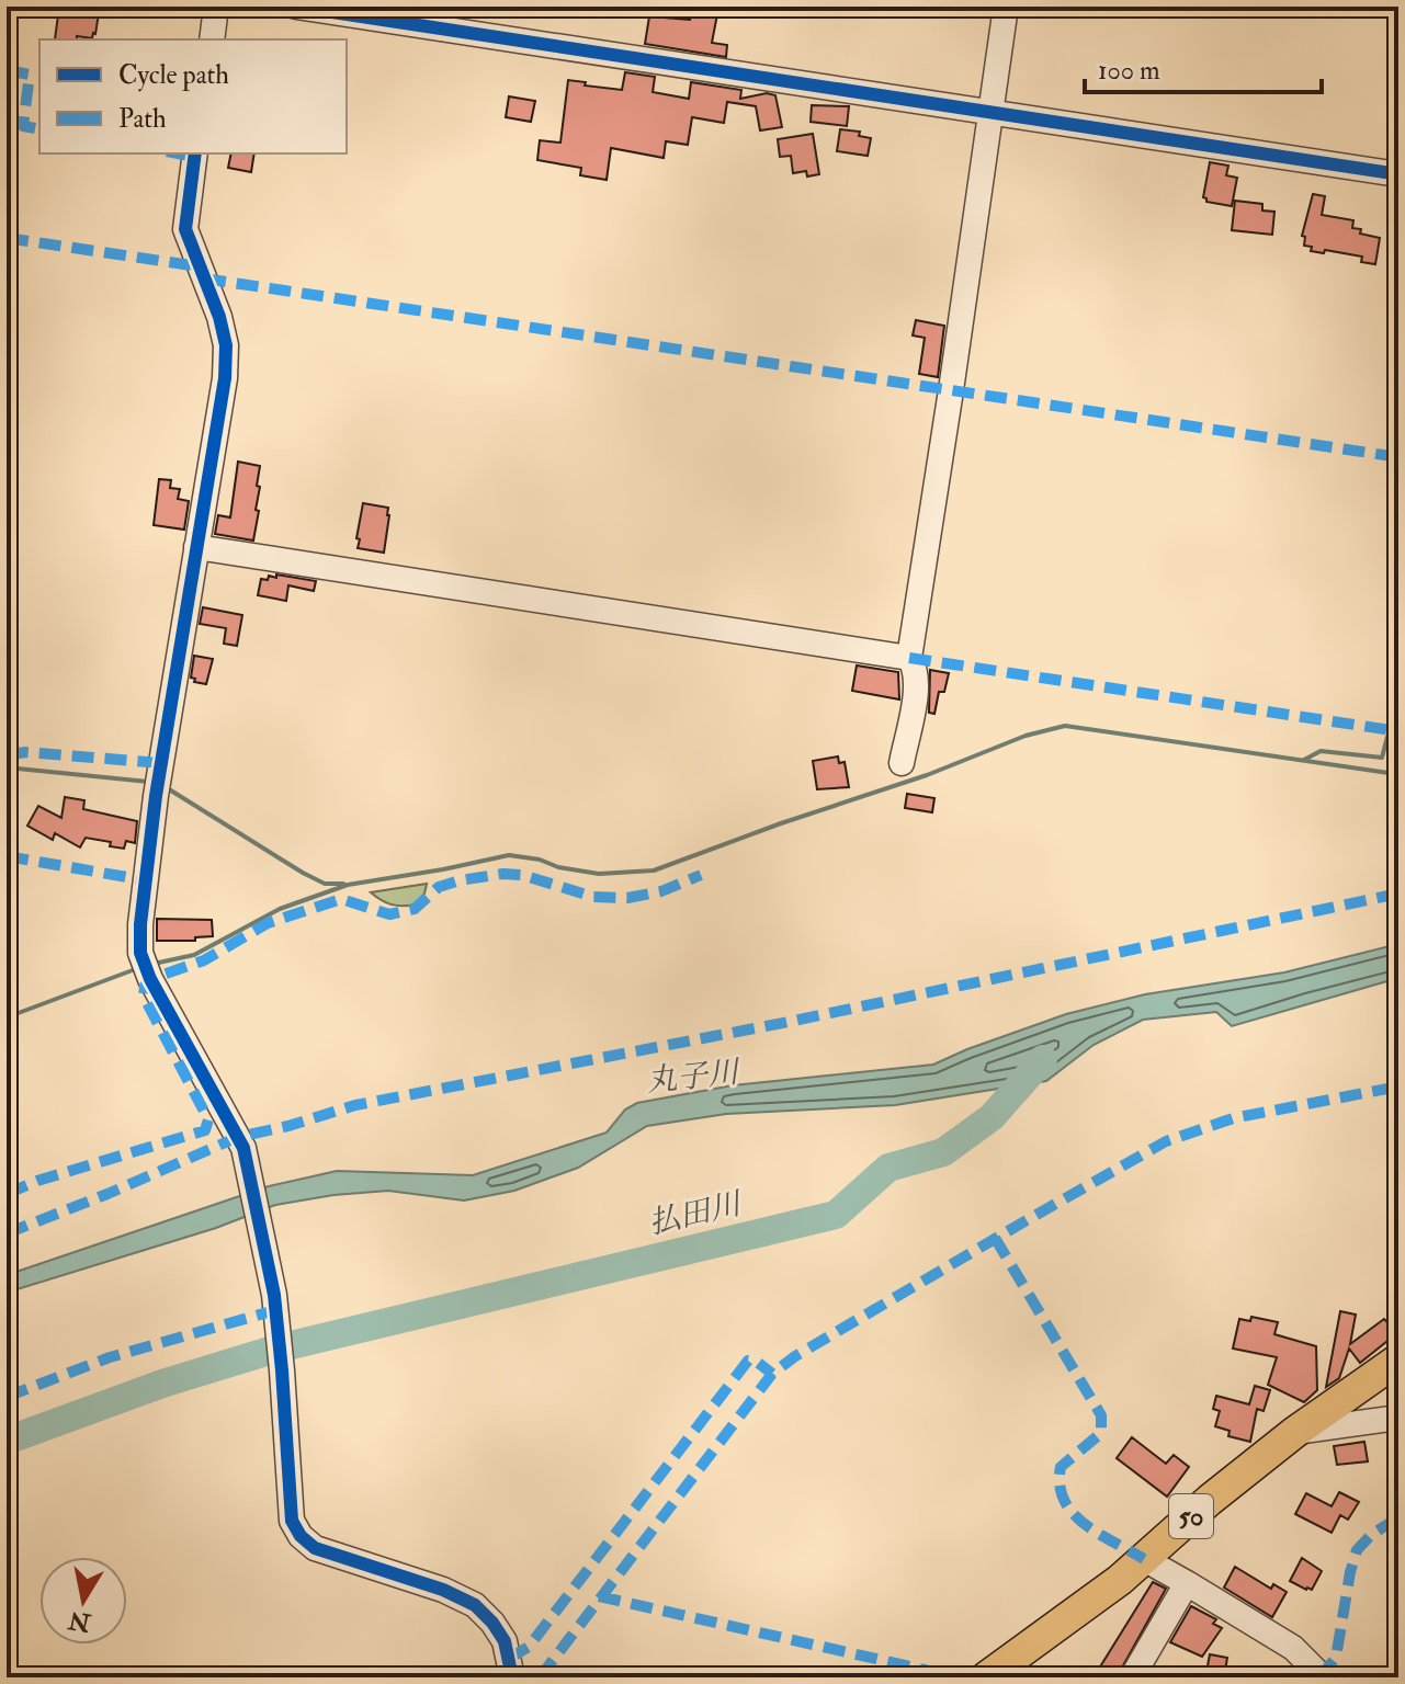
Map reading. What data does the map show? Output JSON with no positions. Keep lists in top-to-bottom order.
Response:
{
  "streets": {
    "main road": ["50"]
  },
  "water": ["丸子川", "払田川"],
  "legend": ["Cycle path", "Path"],
  "scale_bar": "100 m",
  "north": "bottom"
}
